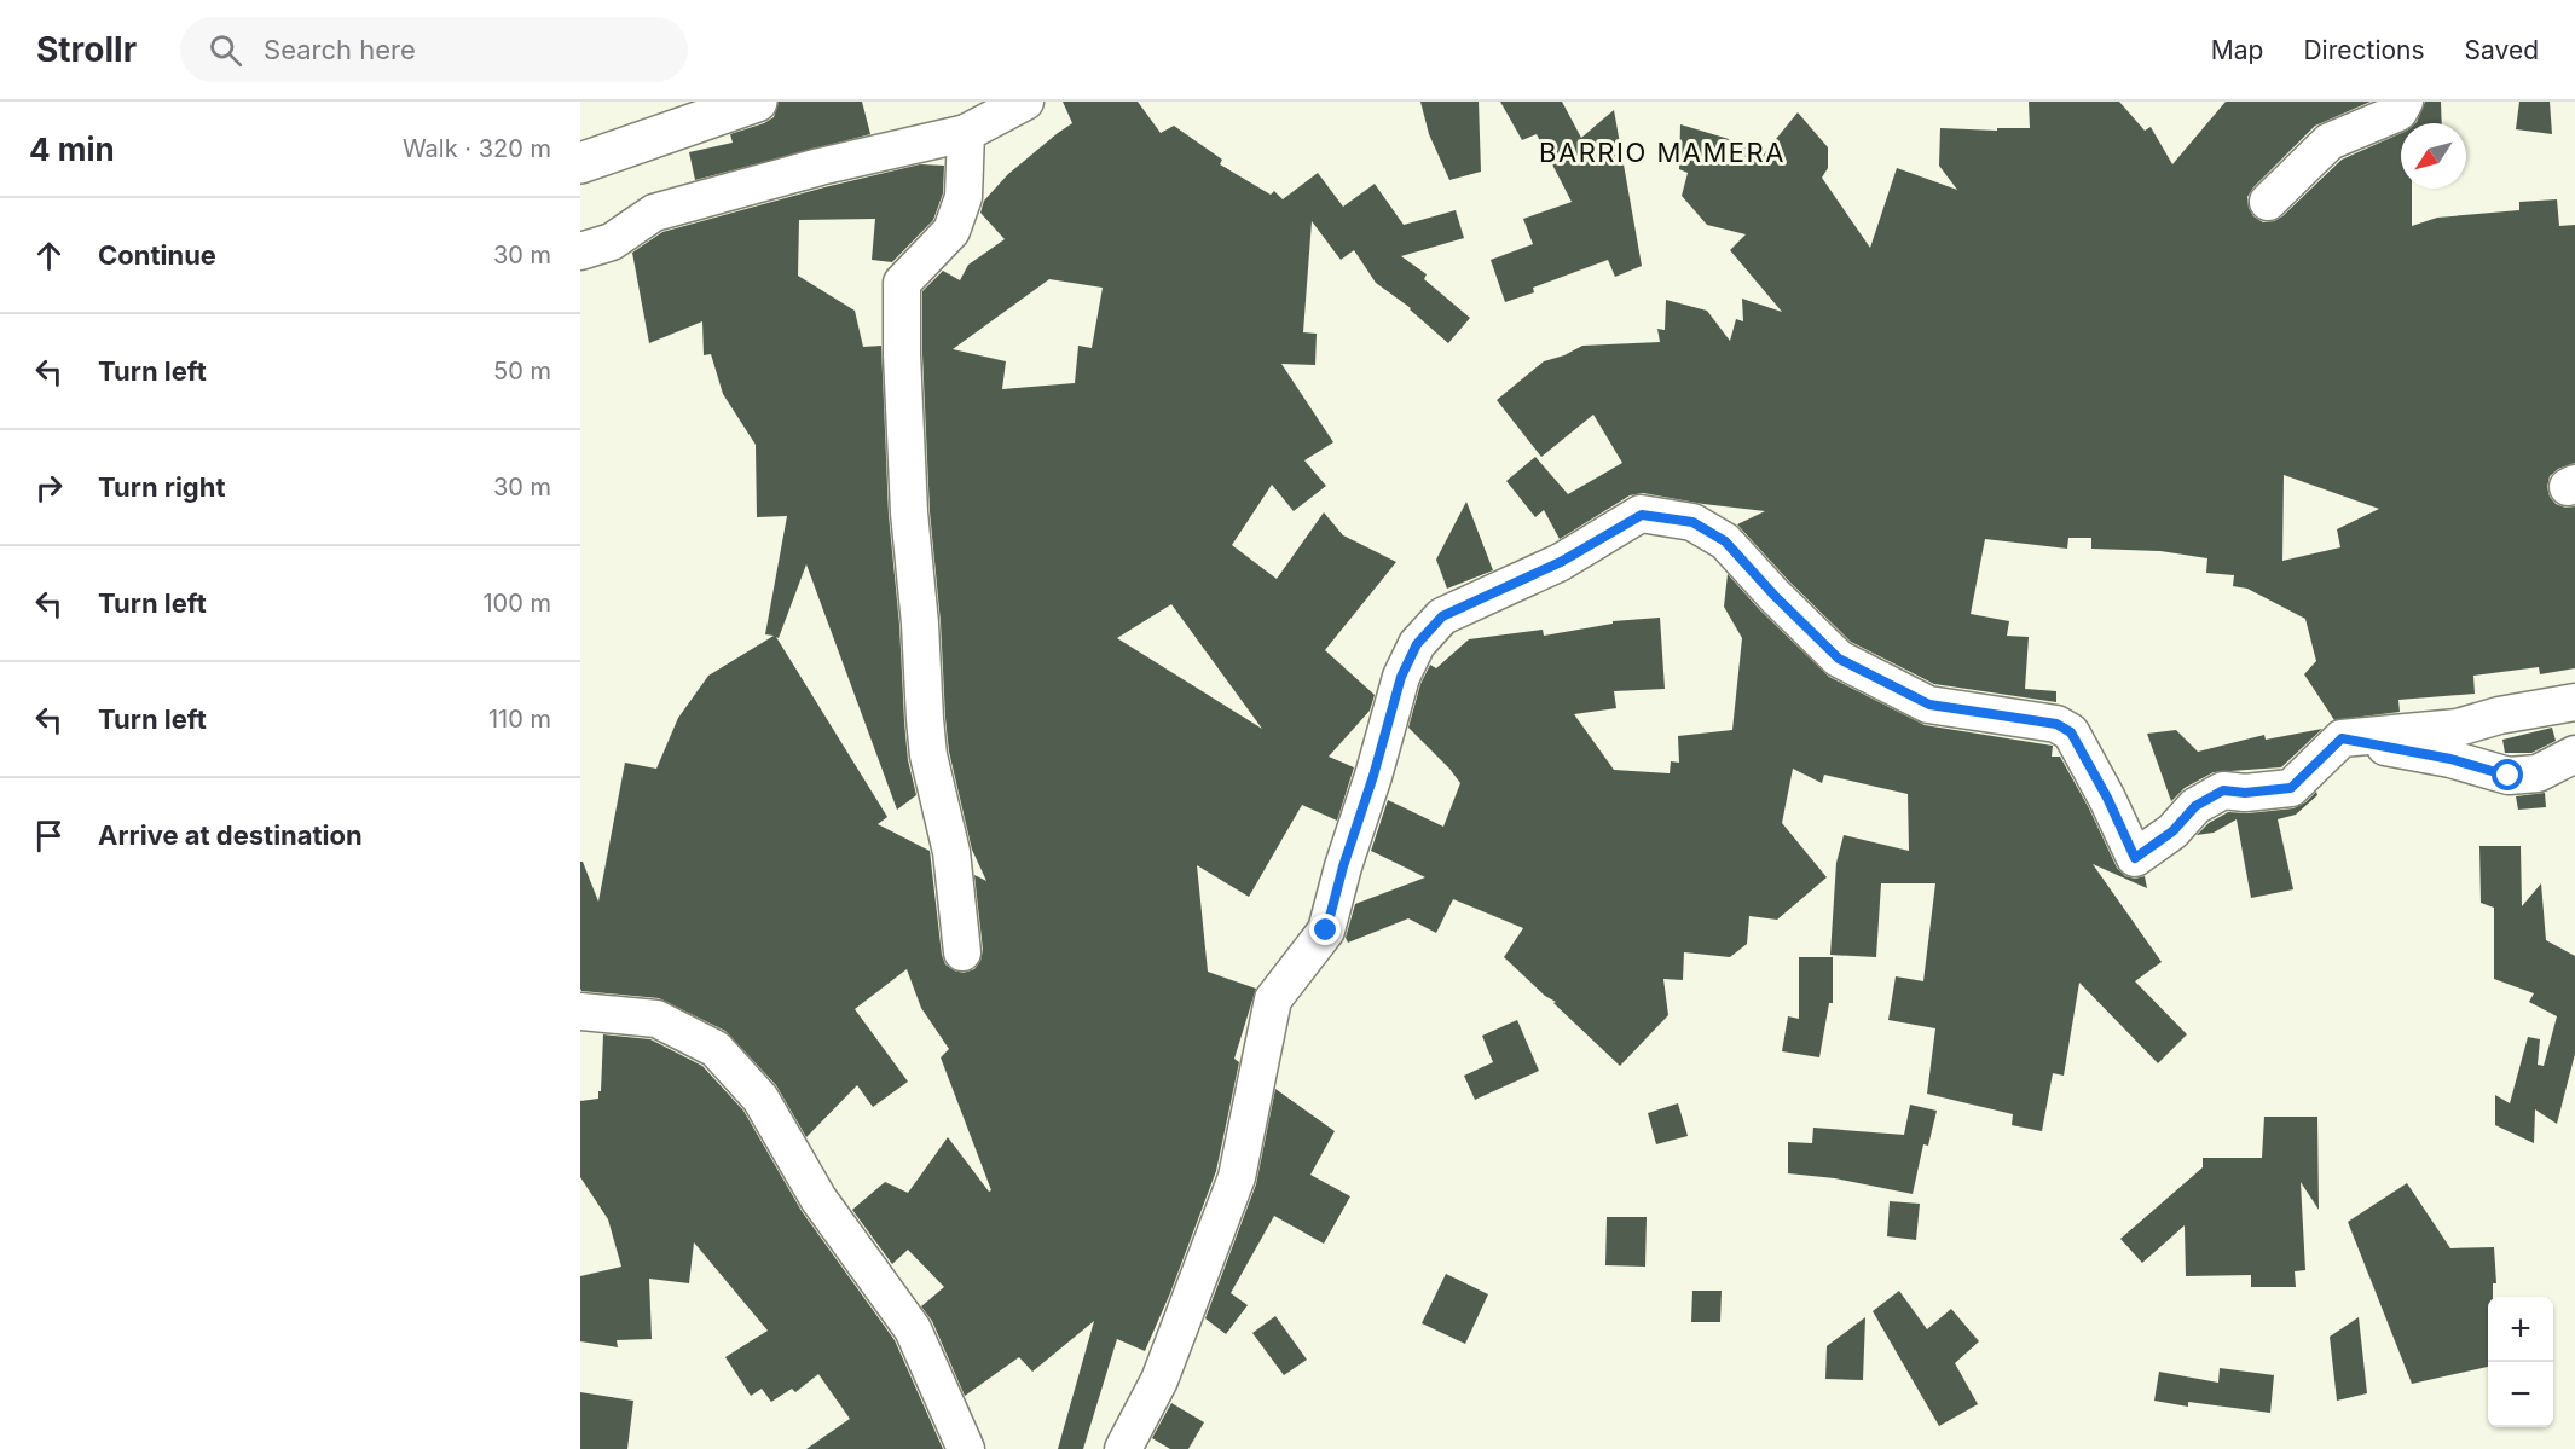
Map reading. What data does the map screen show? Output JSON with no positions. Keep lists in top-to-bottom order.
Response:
{
  "districts": ["BARRIO MAMERA"],
  "north": "bottom left",
  "page": {
    "header": "Strollr",
    "search": "Search here",
    "nav": ["Map", "Directions", "Saved"],
    "heading": ["4 min", "Walk · 320 m"],
    "list": [
      ["Continue", "30 m"],
      ["Turn left", "50 m"],
      ["Turn right", "30 m"],
      ["Turn left", "100 m"],
      ["Turn left", "110 m"],
      "Arrive at destination"
    ],
    "map_buttons": ["+", "−"]
  }
}
